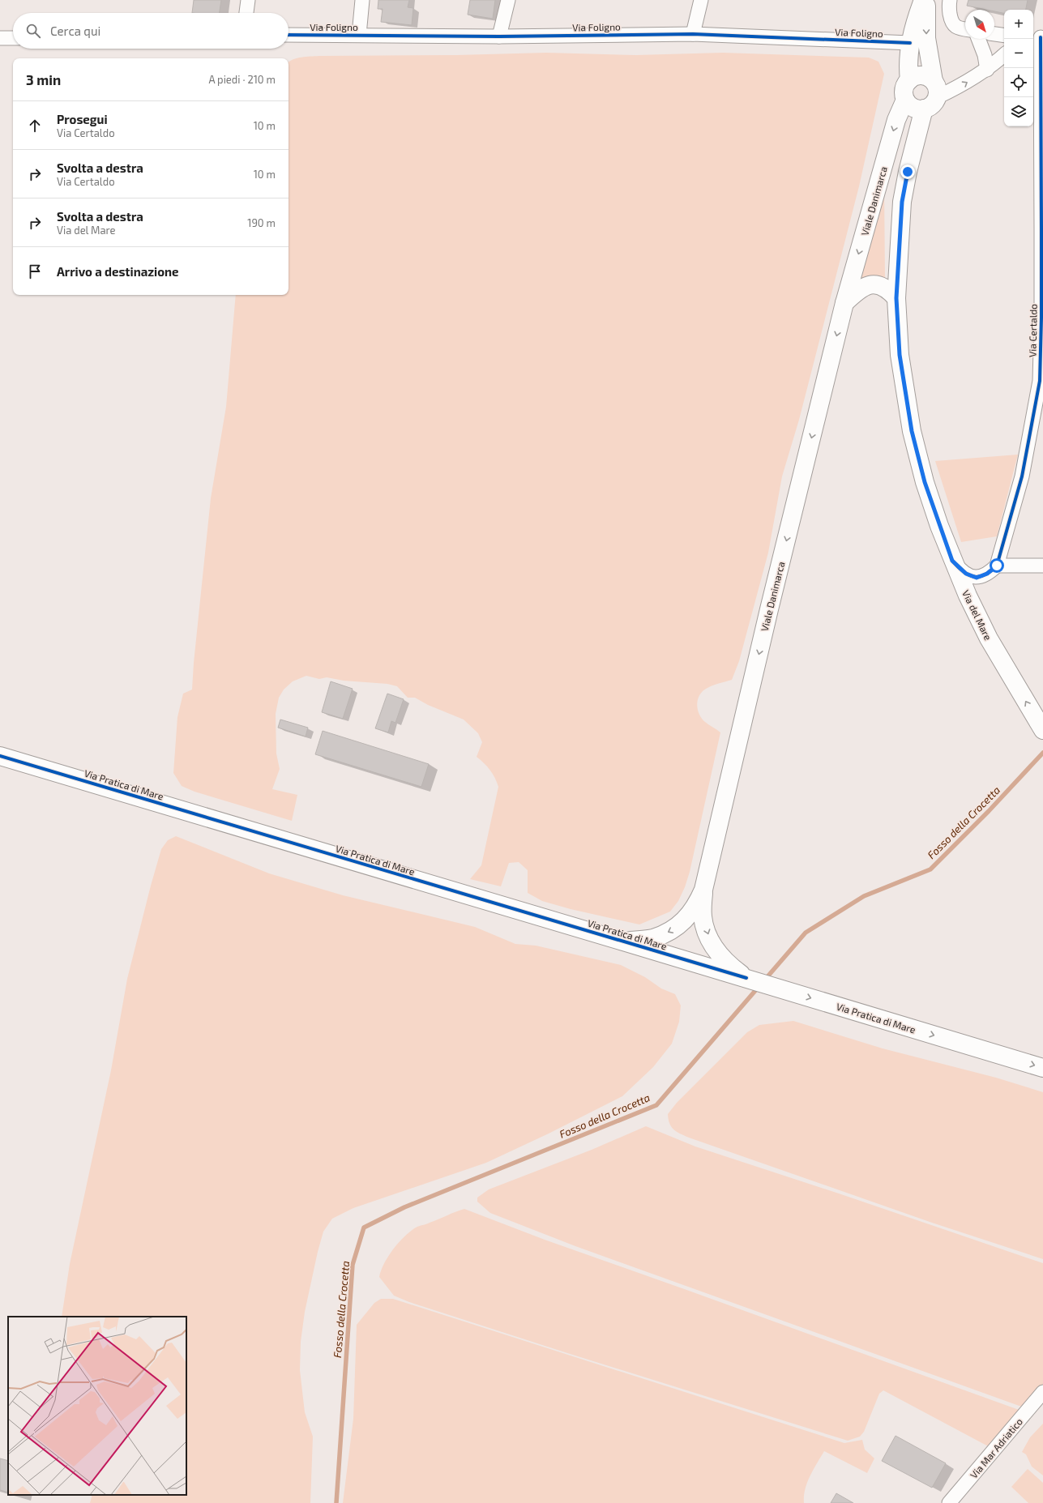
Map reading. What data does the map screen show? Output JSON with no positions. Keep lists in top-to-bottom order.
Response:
{
  "streets": {
    "main road": ["Viale Danimarca", "Via del Mare", "Via Pratica di Mare"],
    "street": ["Via Foligno", "Via Certaldo", "Via Mar Adriatico"]
  },
  "crossings": [
    ["Viale Danimarca", "Via del Mare"],
    ["Viale Danimarca", "Via Pratica di Mare"]
  ],
  "one_way": ["Viale Danimarca"],
  "water": ["Fosso della Crocetta"],
  "north": "bottom right",
  "page": {
    "map_buttons": ["+", "−"],
    "search": "Cerca qui",
    "heading": ["3 min", "A piedi · 210 m"],
    "list": [
      ["Prosegui", "Via Certaldo", "10 m"],
      ["Svolta a destra", "Via Certaldo", "10 m"],
      ["Svolta a destra", "Via del Mare", "190 m"],
      "Arrivo a destinazione"
    ]
  }
}
